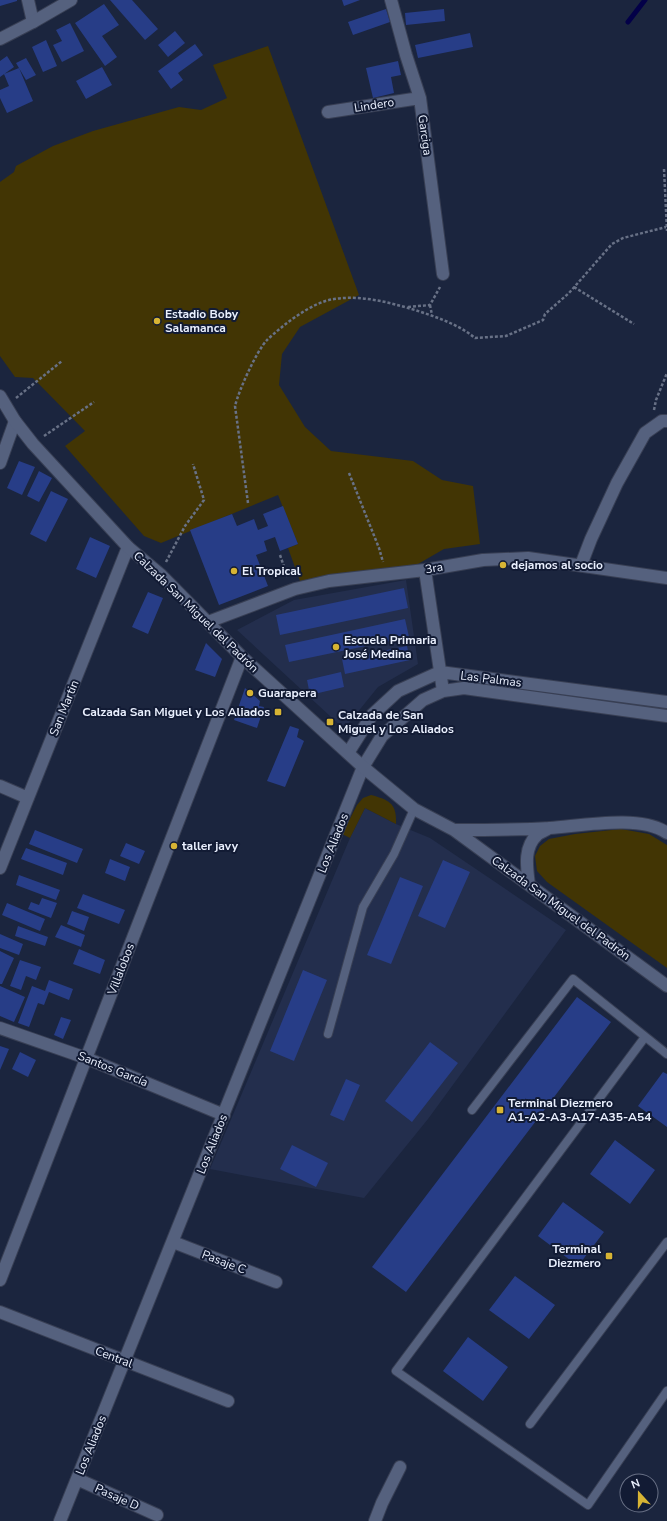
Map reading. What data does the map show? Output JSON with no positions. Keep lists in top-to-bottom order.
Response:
{
  "streets": {
    "street": [
      "Lindero",
      "Garciga",
      "3ra",
      "Calzada San Miguel del Padrón",
      "Las Palmas",
      "San Martin",
      "Los Aliados",
      "Villalobos",
      "Santos García",
      "Pasaje C",
      "Central",
      "Pasaje D"
    ]
  },
  "crossings": [
    ["Lindero", "Garciga"],
    ["3ra", "Calzada San Miguel del Padrón"],
    ["Calzada San Miguel del Padrón", "Las Palmas"],
    ["Calzada San Miguel del Padrón", "San Martin"],
    ["Calzada San Miguel del Padrón", "Los Aliados"],
    ["Calzada San Miguel del Padrón", "Villalobos"],
    ["Las Palmas", "Los Aliados"],
    ["Los Aliados", "Santos García"],
    ["Los Aliados", "Pasaje C"],
    ["Los Aliados", "Central"],
    ["Los Aliados", "Pasaje D"],
    ["Villalobos", "Santos García"]
  ],
  "places": {
    "other": [
      "Estadio Boby Salamanca",
      "dejamos al socio",
      "El Tropical",
      "Escuela Primaria José Medina",
      "Guarapera",
      "taller javy"
    ],
    "transit": [
      "Calzada San Miguel y Los Aliados",
      "Calzada de San Miguel y Los Aliados",
      "Terminal Diezmero A1-A2-A3-A17-A35-A54",
      "Terminal Diezmero"
    ]
  },
  "north": "top"
}
